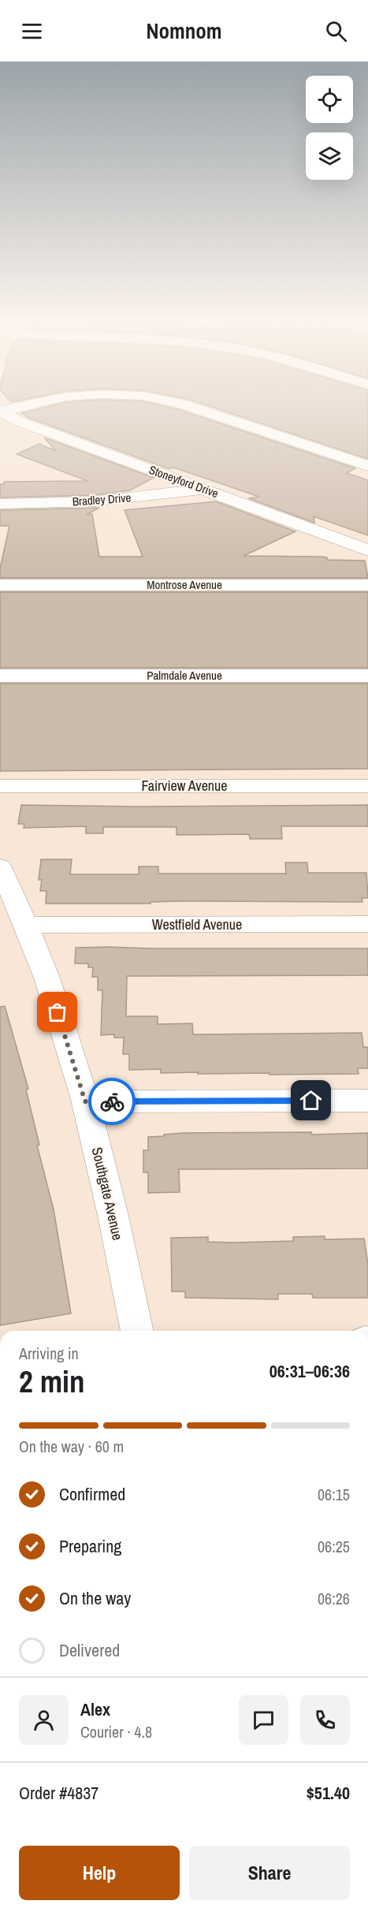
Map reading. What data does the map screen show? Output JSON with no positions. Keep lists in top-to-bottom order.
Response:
{
  "streets": {
    "street": [
      "Stoneyford Drive",
      "Bradley Drive",
      "Montrose Avenue",
      "Palmdale Avenue",
      "Fairview Avenue",
      "Westfield Avenue",
      "Southgate Avenue"
    ]
  },
  "crossings": [
    ["Stoneyford Drive", "Bradley Drive"],
    ["Westfield Avenue", "Southgate Avenue"]
  ],
  "page": {
    "header": "Nomnom",
    "heading": ["2 min", "Arriving in", "06:31–06:36"],
    "panel": [
      "Alex",
      "Courier · 4.8",
      "Order #4837",
      "$51.40"
    ],
    "bar": "On the way · 60 m",
    "list": [
      ["Confirmed", "06:15"],
      ["Preparing", "06:25"],
      ["On the way", "06:26"],
      "Delivered"
    ],
    "buttons": ["Help", "Share"]
  }
}
